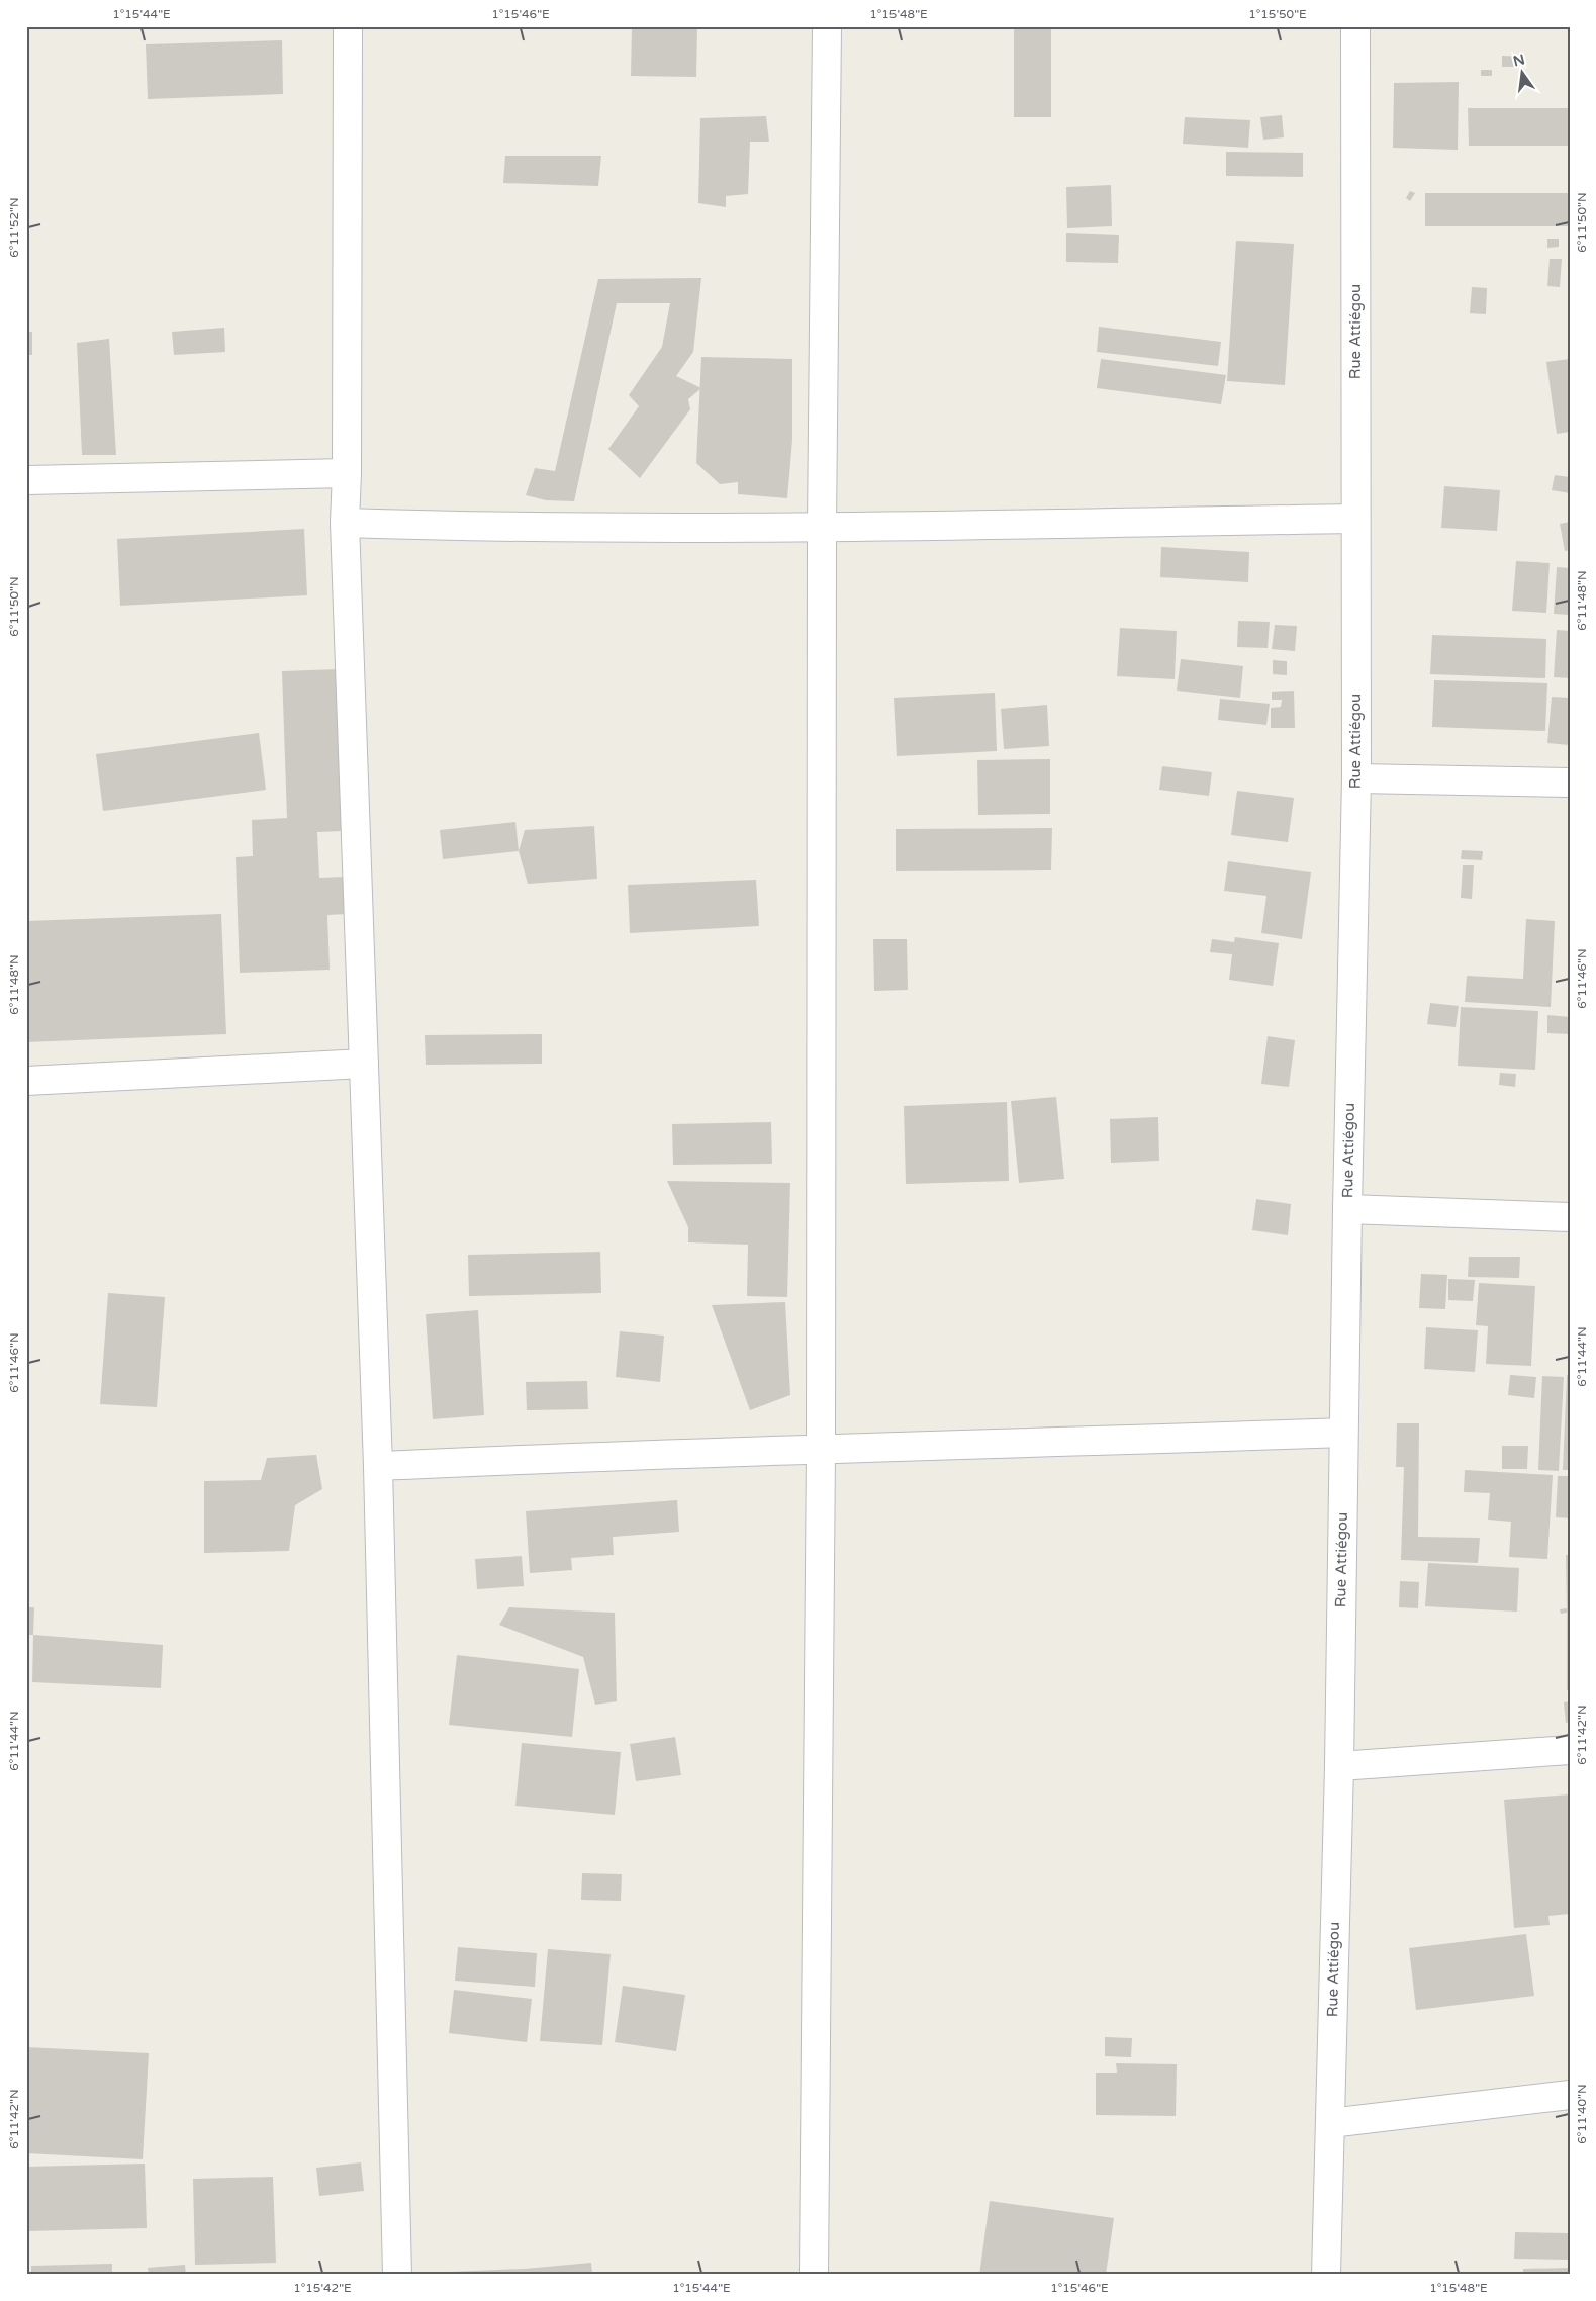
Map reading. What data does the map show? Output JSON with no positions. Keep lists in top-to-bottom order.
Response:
{
  "streets": {
    "street": ["Rue Attiégou"]
  },
  "north": "top",
  "coordinates": [
    "1°15'44\"E",
    "1°15'46\"E",
    "1°15'48\"E",
    "1°15'50\"E",
    "6°11'50\"N",
    "6°11'52\"N",
    "6°11'48\"N",
    "6°11'46\"N",
    "6°11'44\"N",
    "6°11'42\"N",
    "6°11'40\"N",
    "1°15'42\"E"
  ]
}
